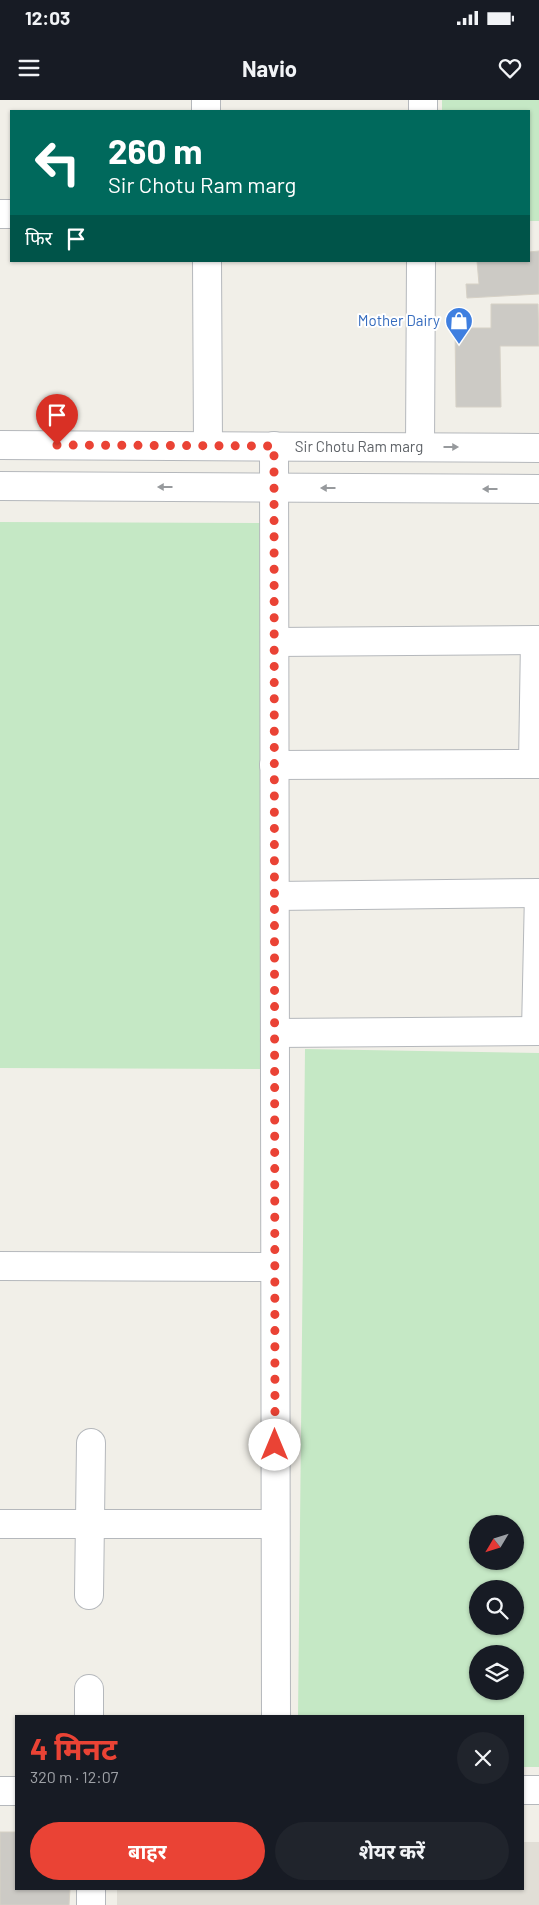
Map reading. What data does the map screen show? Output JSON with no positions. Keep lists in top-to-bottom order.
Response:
{
  "streets": {
    "street": ["Sir Chotu Ram marg"]
  },
  "places": {
    "shop": ["Mother Dairy"]
  },
  "north": "bottom left",
  "page": {
    "status": "12:03",
    "header": "Navio",
    "turn": ["260 m", "Sir Chotu Ram marg"],
    "then": "फिर",
    "heading": ["4 मिनट", "320 m · 12:07"],
    "buttons": ["बाहर", "शेयर करें"]
  }
}
